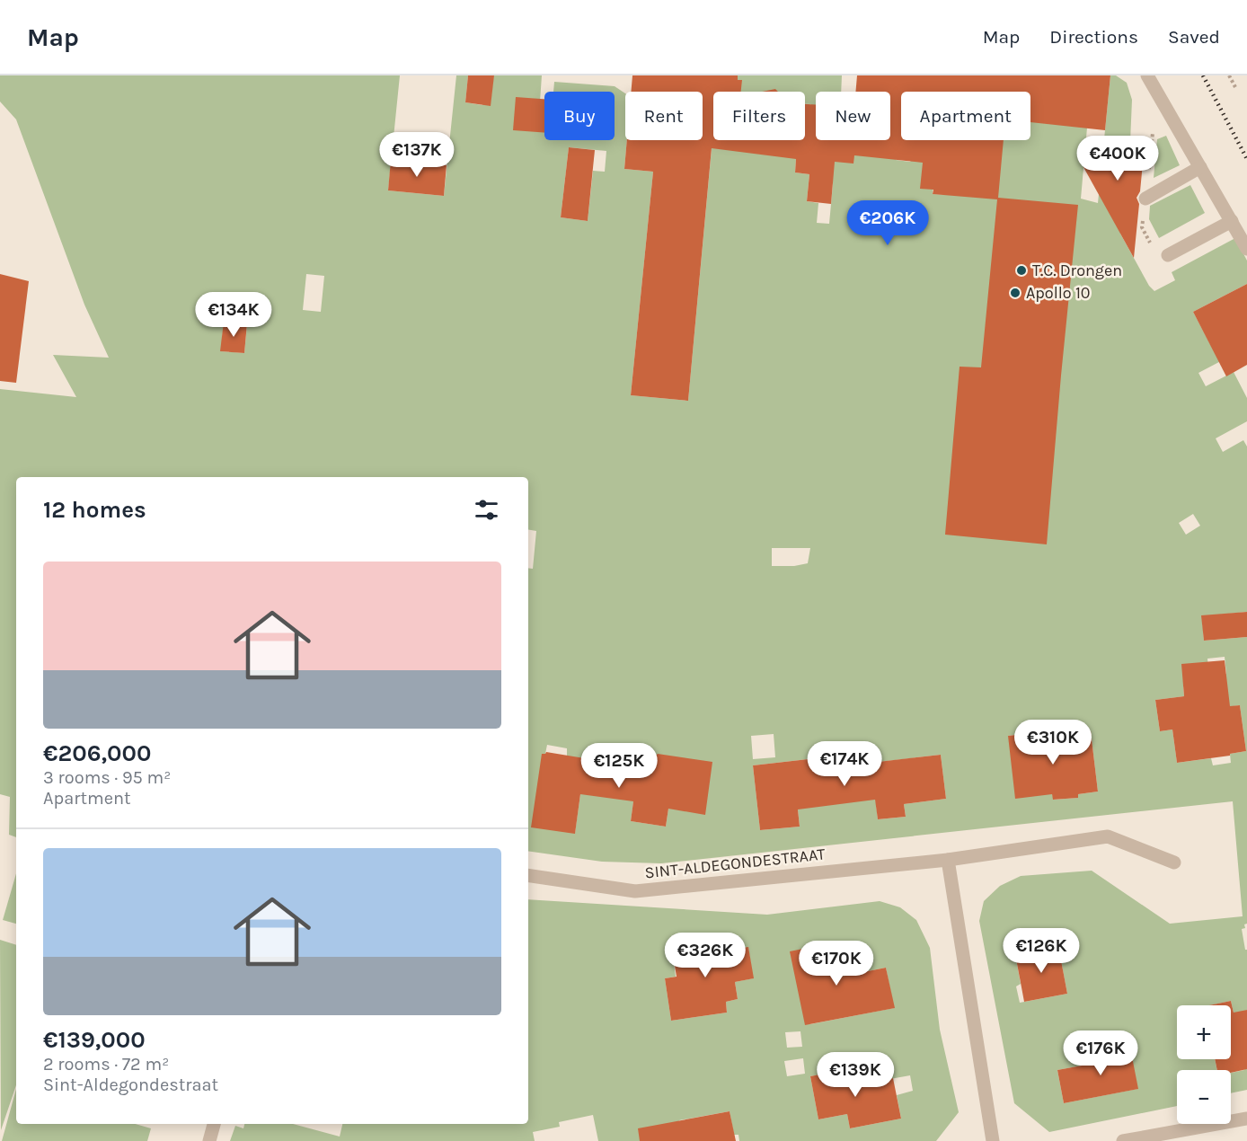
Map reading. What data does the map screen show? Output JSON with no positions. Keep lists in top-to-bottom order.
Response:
{
  "streets": {
    "street": ["SINT-ALDEGONDESTRAAT"]
  },
  "places": ["T.C. Drongen", "Apollo 10"],
  "page": {
    "header": "Map",
    "nav": ["Map", "Directions", "Saved"],
    "chip": [
      "Buy",
      "Rent",
      "Filters",
      "New",
      "Apartment"
    ],
    "price": [
      "€137K",
      "€400K",
      "€206K",
      "€134K",
      "€310K",
      "€174K",
      "€125K",
      "€126K",
      "€326K",
      "€170K",
      "€176K",
      "€139K"
    ],
    "heading": "12 homes",
    "list": [
      {
        "name": "€206,000",
        "note": "3 rooms · 95 m² · Apartment"
      },
      {
        "name": "€139,000",
        "note": "2 rooms · 72 m² · Sint-Aldegondestraat"
      }
    ],
    "map_buttons": ["+", "−"]
  }
}
